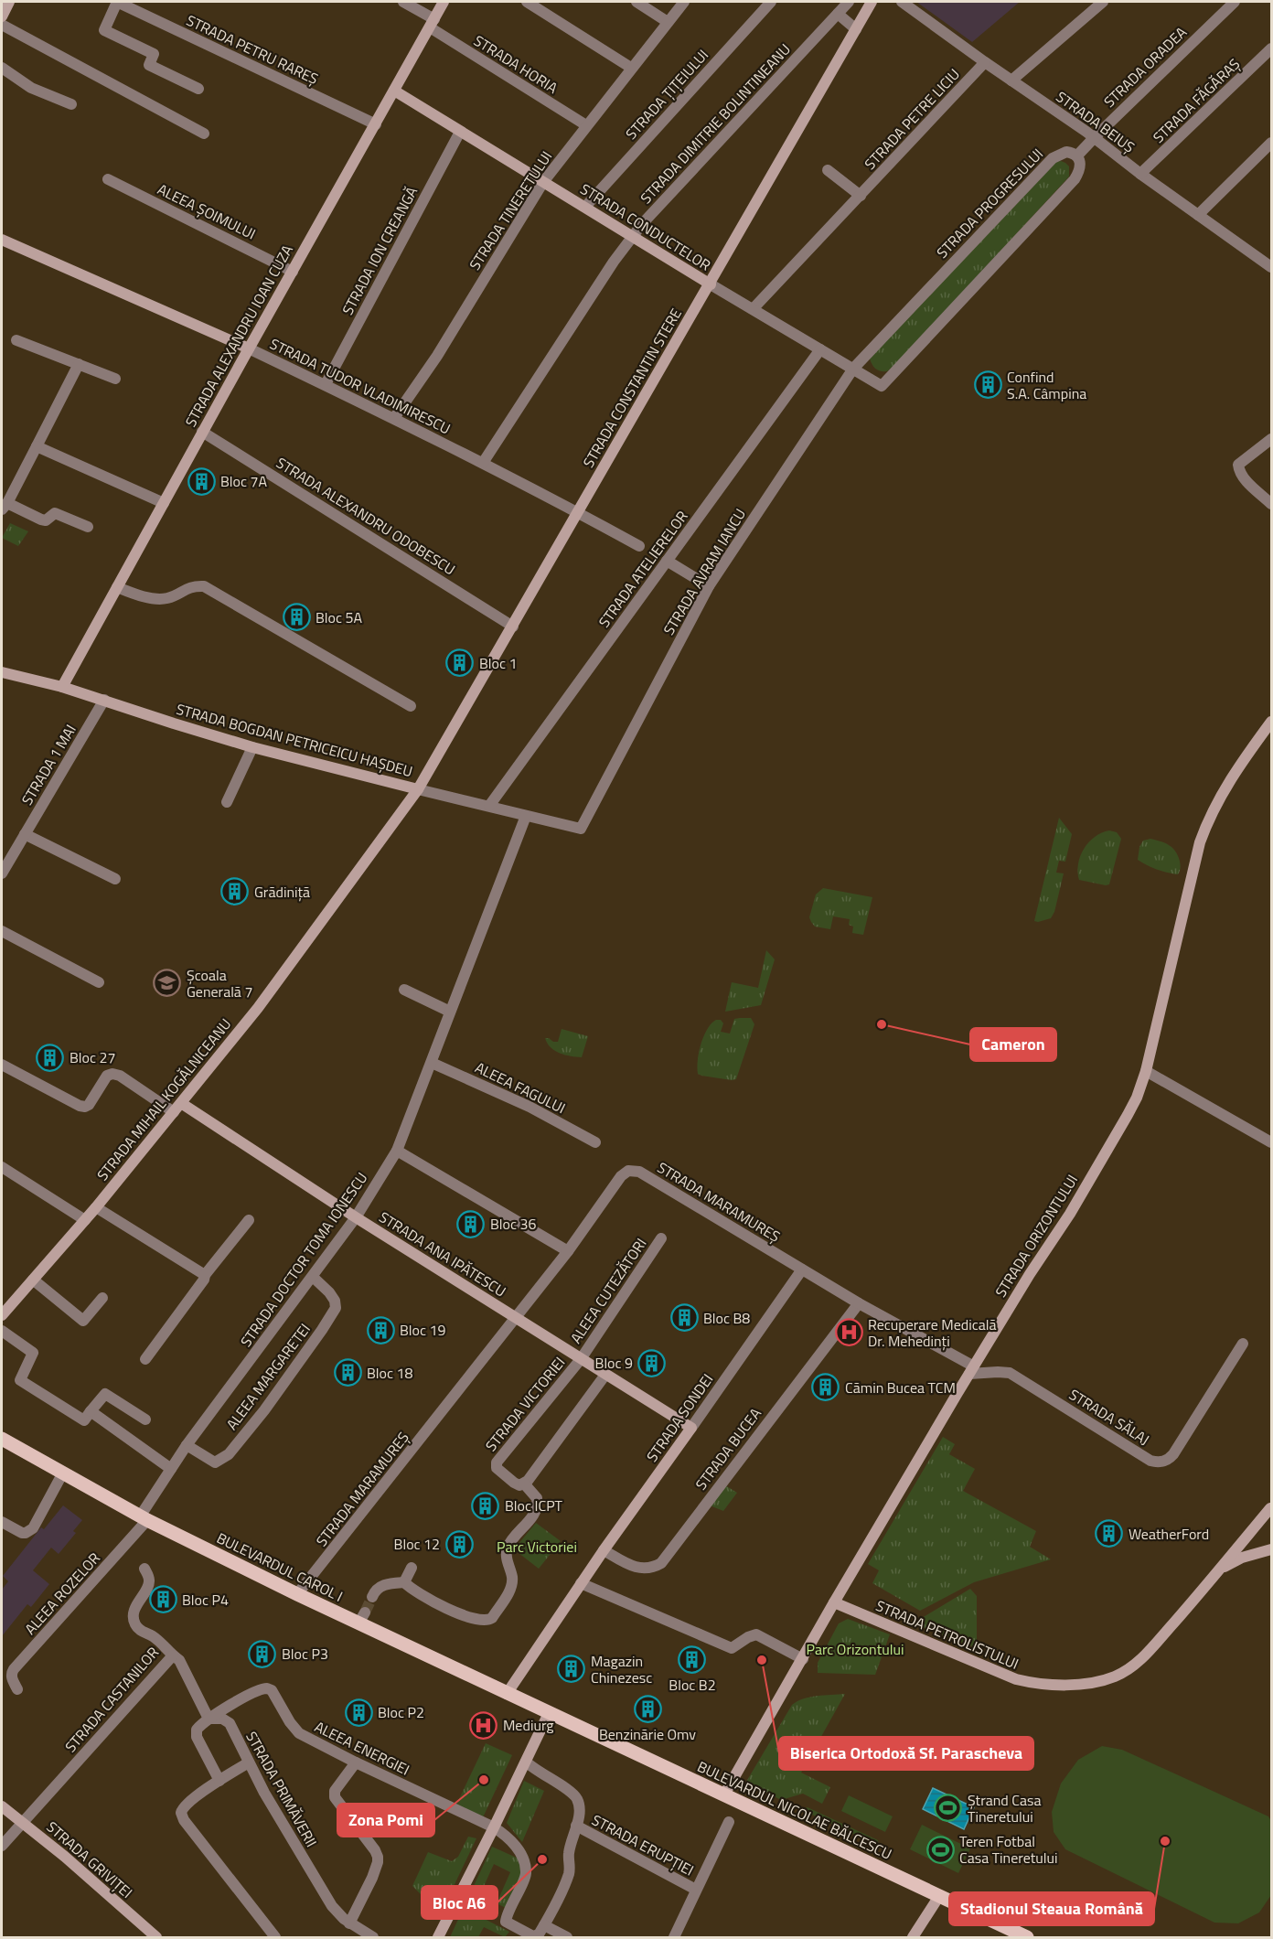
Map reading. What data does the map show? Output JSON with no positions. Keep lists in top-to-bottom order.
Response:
{
  "streets": {
    "main road": ["BULEVARDUL CAROL I", "BULEVARDUL NICOLAE BĂLCESCU"],
    "street": [
      "STRADA PETRU RAREȘ",
      "STRADA HORIA",
      "STRADA ORADEA",
      "STRADA ȚIȚEIULUI",
      "STRADA FĂGĂRAȘ",
      "STRADA PETRE LICIU",
      "STRADA BEIUȘ",
      "STRADA DIMITRIE BOLINTINEANU",
      "STRADA PROGRESULUI",
      "STRADA TINERETULUI",
      "ALEEA ȘOIMULUI",
      "STRADA CONDUCTELOR",
      "STRADA ION CREANGĂ",
      "STRADA ALEXANDRU IOAN CUZA",
      "STRADA TUDOR VLADIMIRESCU",
      "STRADA CONSTANTIN STERE",
      "STRADA ALEXANDRU ODOBESCU",
      "STRADA ATELIERELOR",
      "STRADA AVRAM IANCU",
      "STRADA BOGDAN PETRICEICU HAȘDEU",
      "STRADA 1 MAI",
      "ALEEA FAGULUI",
      "STRADA MIHAIL KOGĂLNICEANU",
      "STRADA MARAMUREȘ",
      "STRADA ORIZONTULUI",
      "STRADA ANA IPĂTESCU",
      "STRADA DOCTOR TOMA IONESCU",
      "ALEEA CUTEZĂTORI",
      "ALEEA MARGARETEI",
      "STRADA VICTORIEI",
      "STRADA SĂLAJ",
      "STRADA SONDEI",
      "STRADA BUCEA",
      "ALEEA ROZELOR",
      "STRADA PETROLISTULUI",
      "STRADA CASTANILOR",
      "ALEEA ENERGIEI",
      "STRADA PRIMĂVERII",
      "STRADA ERUPȚIEI",
      "STRADA GRIVIȚEI"
    ]
  },
  "crossings": [
    ["STRADA PETRU RAREȘ", "STRADA ALEXANDRU IOAN CUZA"],
    ["STRADA HORIA", "STRADA TINERETULUI"],
    ["STRADA HORIA", "STRADA ALEXANDRU IOAN CUZA"],
    ["STRADA ORADEA", "STRADA BEIUȘ"],
    ["STRADA ORADEA", "STRADA PROGRESULUI"],
    ["STRADA ORADEA", "STRADA CONDUCTELOR"],
    ["STRADA ȚIȚEIULUI", "STRADA CONDUCTELOR"],
    ["STRADA FĂGĂRAȘ", "STRADA BEIUȘ"],
    ["STRADA PETRE LICIU", "STRADA BEIUȘ"],
    ["STRADA PETRE LICIU", "STRADA CONDUCTELOR"],
    ["STRADA DIMITRIE BOLINTINEANU", "STRADA CONDUCTELOR"],
    ["STRADA DIMITRIE BOLINTINEANU", "STRADA TUDOR VLADIMIRESCU"],
    ["STRADA PROGRESULUI", "STRADA CONDUCTELOR"],
    ["STRADA PROGRESULUI", "STRADA AVRAM IANCU"],
    ["STRADA TINERETULUI", "STRADA CONDUCTELOR"],
    ["STRADA TINERETULUI", "STRADA TUDOR VLADIMIRESCU"],
    ["ALEEA ȘOIMULUI", "STRADA ALEXANDRU IOAN CUZA"],
    ["STRADA CONDUCTELOR", "STRADA ION CREANGĂ"],
    ["STRADA CONDUCTELOR", "STRADA ALEXANDRU IOAN CUZA"],
    ["STRADA CONDUCTELOR", "STRADA CONSTANTIN STERE"],
    ["STRADA CONDUCTELOR", "STRADA ATELIERELOR"],
    ["STRADA CONDUCTELOR", "STRADA AVRAM IANCU"],
    ["STRADA ION CREANGĂ", "STRADA TUDOR VLADIMIRESCU"],
    ["STRADA ALEXANDRU IOAN CUZA", "STRADA TUDOR VLADIMIRESCU"],
    ["STRADA ALEXANDRU IOAN CUZA", "STRADA ALEXANDRU ODOBESCU"],
    ["STRADA ALEXANDRU IOAN CUZA", "STRADA BOGDAN PETRICEICU HAȘDEU"],
    ["STRADA TUDOR VLADIMIRESCU", "STRADA CONSTANTIN STERE"],
    ["STRADA CONSTANTIN STERE", "STRADA ALEXANDRU ODOBESCU"],
    ["STRADA CONSTANTIN STERE", "STRADA BOGDAN PETRICEICU HAȘDEU"],
    ["STRADA CONSTANTIN STERE", "STRADA MIHAIL KOGĂLNICEANU"],
    ["STRADA ATELIERELOR", "STRADA BOGDAN PETRICEICU HAȘDEU"],
    ["STRADA AVRAM IANCU", "STRADA BOGDAN PETRICEICU HAȘDEU"],
    ["STRADA BOGDAN PETRICEICU HAȘDEU", "STRADA 1 MAI"],
    ["STRADA BOGDAN PETRICEICU HAȘDEU", "STRADA MIHAIL KOGĂLNICEANU"],
    ["STRADA BOGDAN PETRICEICU HAȘDEU", "STRADA DOCTOR TOMA IONESCU"],
    ["ALEEA FAGULUI", "STRADA DOCTOR TOMA IONESCU"],
    ["STRADA MIHAIL KOGĂLNICEANU", "STRADA ANA IPĂTESCU"],
    ["STRADA MARAMUREȘ", "STRADA ORIZONTULUI"],
    ["STRADA MARAMUREȘ", "STRADA ANA IPĂTESCU"],
    ["STRADA MARAMUREȘ", "STRADA SĂLAJ"],
    ["STRADA MARAMUREȘ", "STRADA SONDEI"],
    ["STRADA MARAMUREȘ", "STRADA BUCEA"],
    ["STRADA MARAMUREȘ", "BULEVARDUL CAROL I"],
    ["STRADA ORIZONTULUI", "STRADA SĂLAJ"],
    ["STRADA ORIZONTULUI", "STRADA PETROLISTULUI"],
    ["STRADA ORIZONTULUI", "BULEVARDUL NICOLAE BĂLCESCU"],
    ["STRADA ANA IPĂTESCU", "STRADA DOCTOR TOMA IONESCU"],
    ["STRADA ANA IPĂTESCU", "ALEEA CUTEZĂTORI"],
    ["STRADA ANA IPĂTESCU", "STRADA VICTORIEI"],
    ["STRADA ANA IPĂTESCU", "STRADA SONDEI"],
    ["STRADA DOCTOR TOMA IONESCU", "ALEEA MARGARETEI"],
    ["STRADA DOCTOR TOMA IONESCU", "BULEVARDUL CAROL I"],
    ["STRADA DOCTOR TOMA IONESCU", "ALEEA ROZELOR"],
    ["ALEEA CUTEZĂTORI", "STRADA VICTORIEI"],
    ["STRADA SONDEI", "STRADA BUCEA"],
    ["STRADA SONDEI", "BULEVARDUL CAROL I"],
    ["BULEVARDUL CAROL I", "ALEEA ROZELOR"],
    ["BULEVARDUL CAROL I", "BULEVARDUL NICOLAE BĂLCESCU"],
    ["STRADA CASTANILOR", "STRADA GRIVIȚEI"],
    ["ALEEA ENERGIEI", "STRADA PRIMĂVERII"]
  ],
  "parks": ["Parc Victoriei", "Parc Orizontului"],
  "places": {
    "building": [
      "Confind S.A. Câmpina",
      "Bloc 7A",
      "Bloc 5A",
      "Bloc 1",
      "Grădiniță",
      "Bloc 27",
      "Bloc 36",
      "Bloc B8",
      "Bloc 19",
      "Bloc 9",
      "Bloc 18",
      "Cămin Bucea TCM",
      "Bloc ICPT",
      "WeatherFord",
      "Bloc 12",
      "Bloc P4",
      "Bloc P3",
      "Bloc B2",
      "Magazin Chinezesc",
      "Benzinărie Omv",
      "Bloc P2"
    ],
    "school or university": ["Școala Generală 7"],
    "other": [
      "Cameron",
      "Biserica Ortodoxă Sf. Parascheva",
      "Zona Pomi",
      "Stadionul Steaua Română",
      "Bloc A6"
    ],
    "hospital": ["Recuperare Medicală Dr. Mehedinți", "Mediurg"],
    "sports": ["Ștrand Casa Tineretului", "Teren Fotbal Casa Tineretului"]
  }
}
